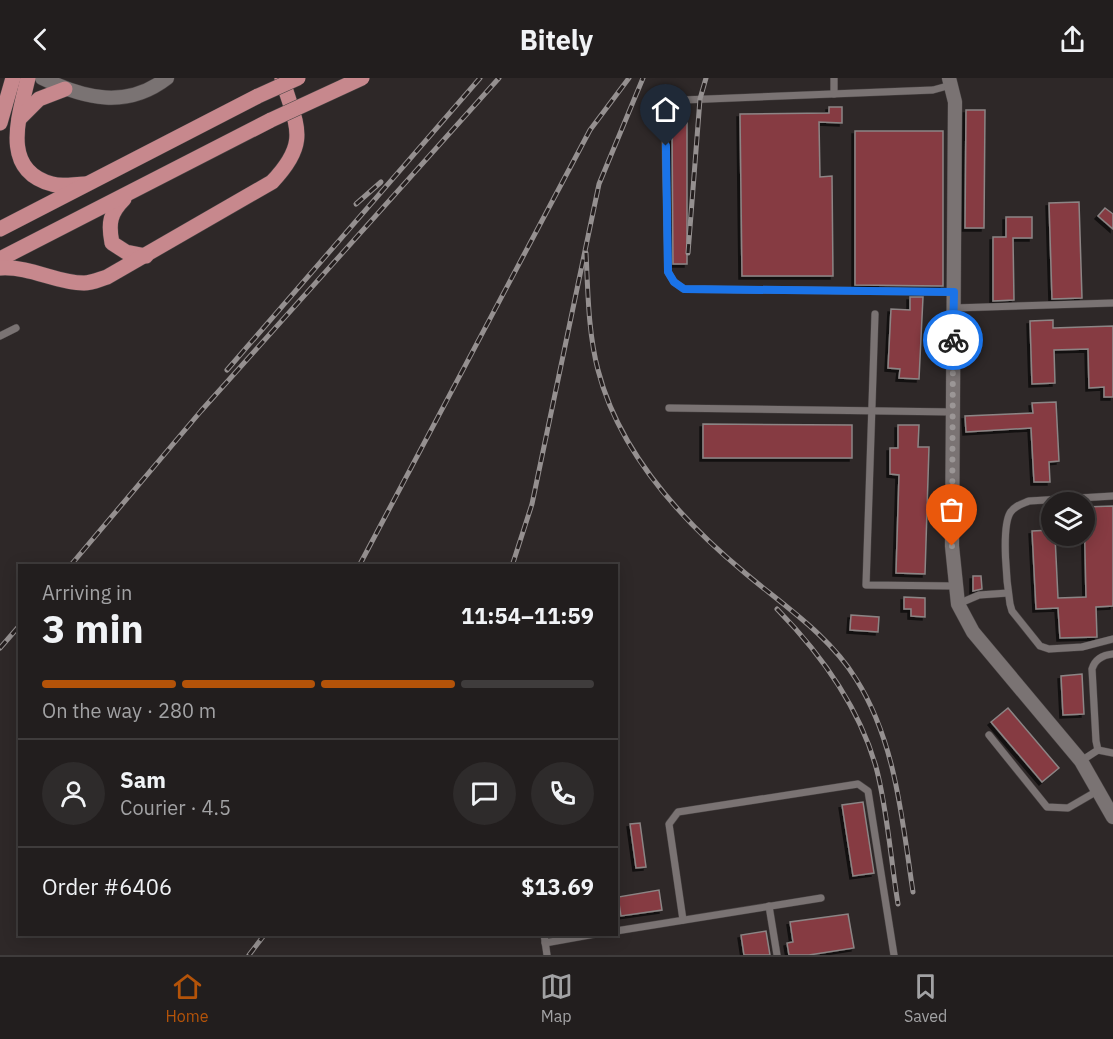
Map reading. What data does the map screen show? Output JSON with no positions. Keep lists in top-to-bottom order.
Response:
{
  "page": {
    "header": "Bitely",
    "heading": ["3 min", "Arriving in", "11:54–11:59"],
    "panel": [
      "Sam",
      "Courier · 4.5",
      "Order #6406",
      "$13.69"
    ],
    "bar": "On the way · 280 m",
    "tabs": ["Home", "Map", "Saved"]
  }
}
